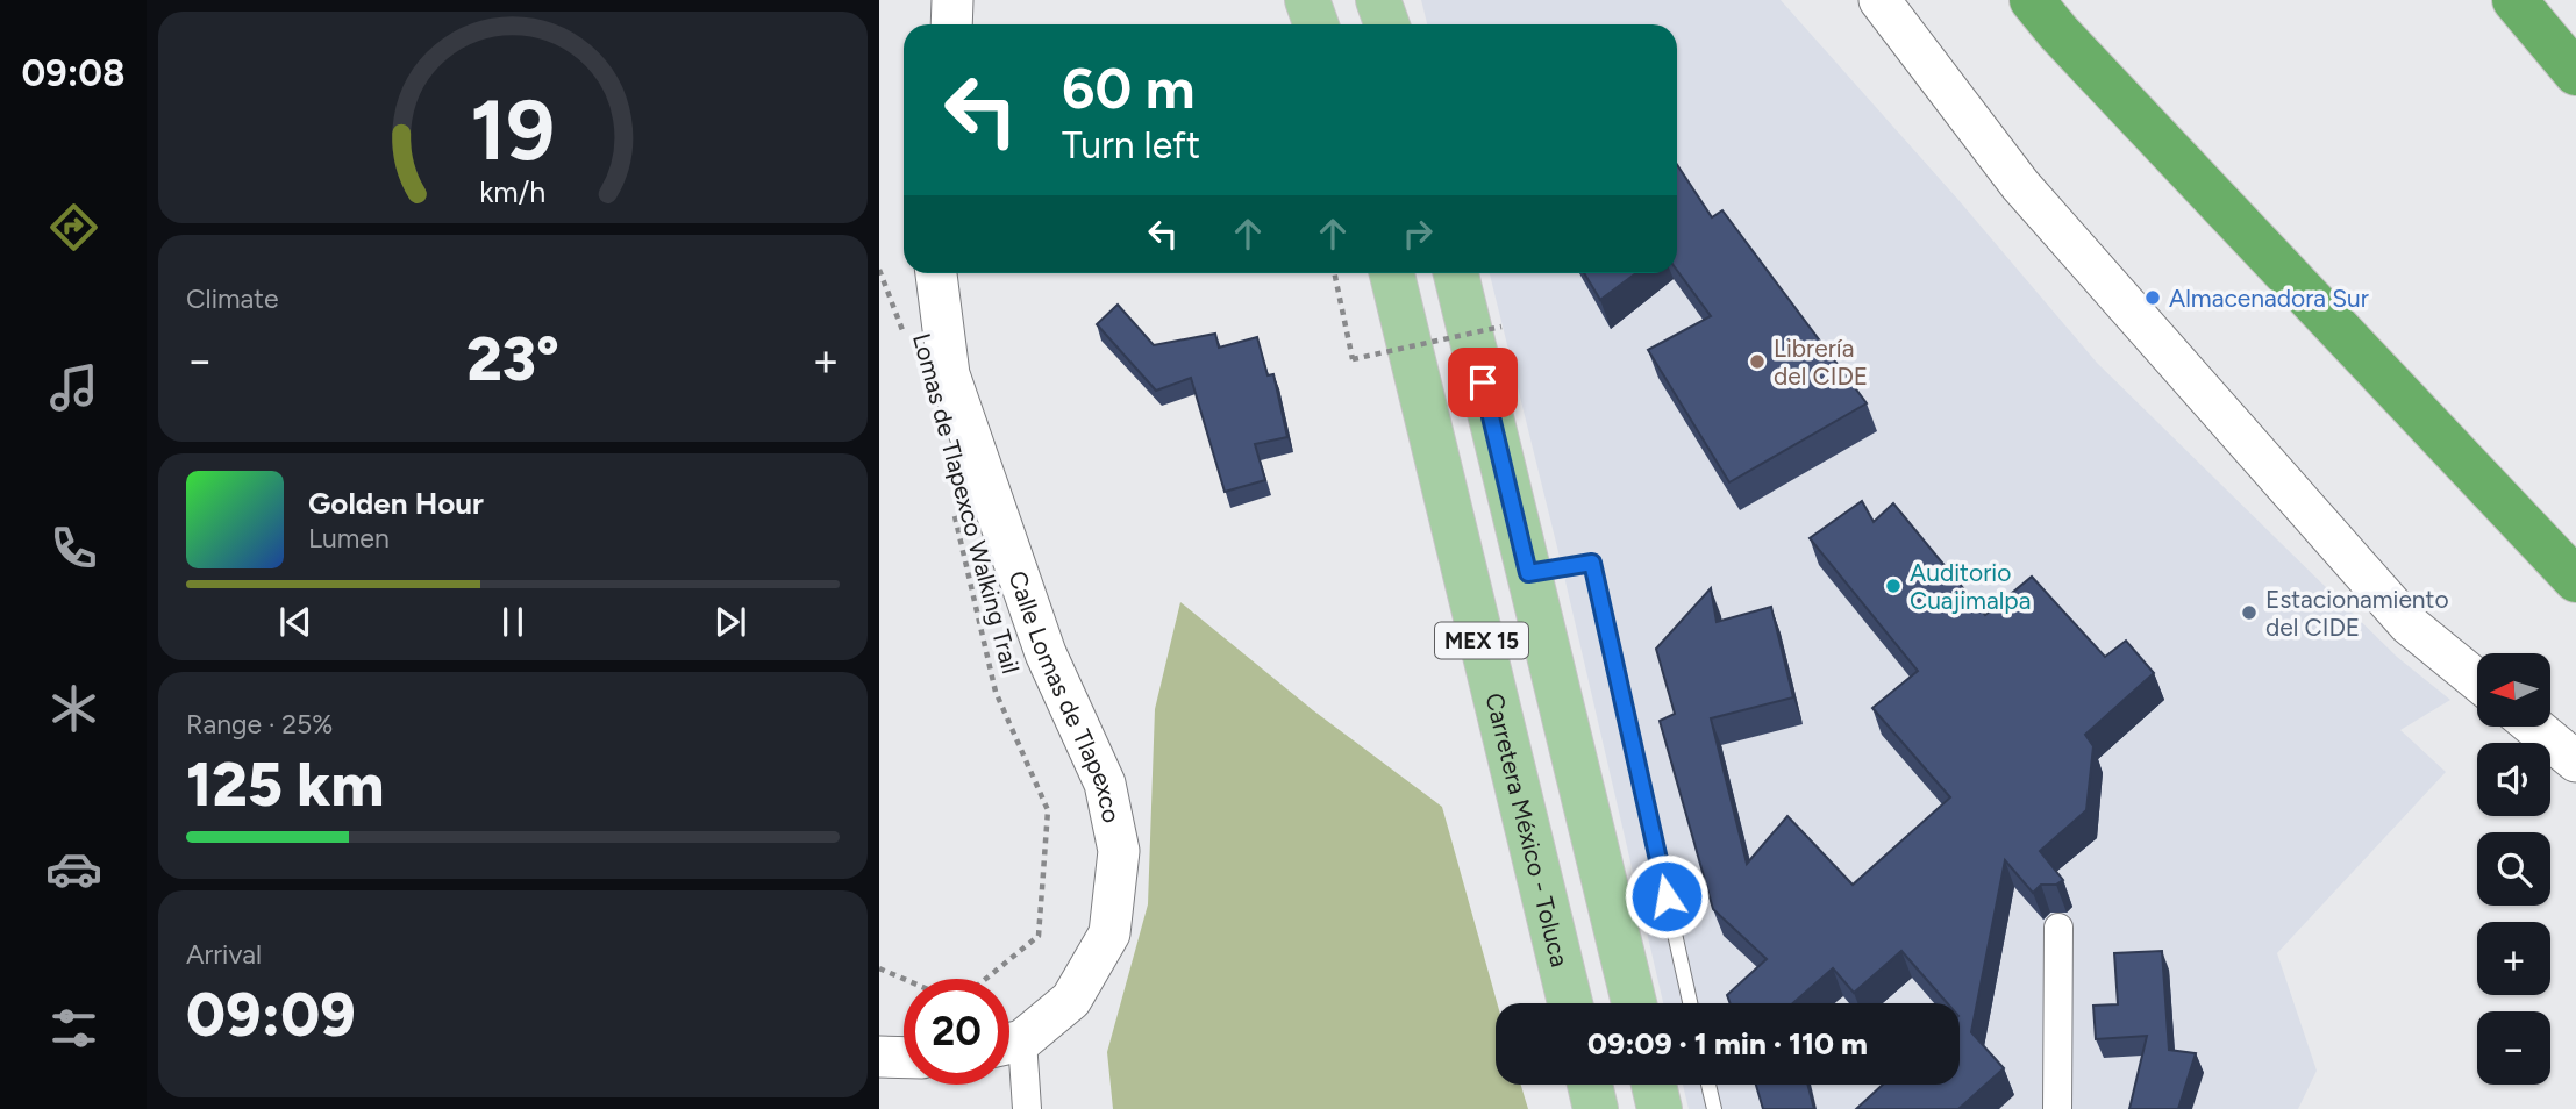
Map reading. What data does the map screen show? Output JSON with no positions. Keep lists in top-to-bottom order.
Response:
{
  "streets": {
    "main road": ["MEX 15", "Calle Lomas de Tlapexco", "Carretera México - Toluca"],
    "path": ["Lomas de Tlapexco Walking Trail"]
  },
  "places": [
    "Almacenadora Sur",
    "Librería del CIDE",
    "Auditorio Cuajimalpa",
    "Estacionamiento del CIDE"
  ],
  "north": "left",
  "page": {
    "tabs": "09:08",
    "turn": ["60 m", "Turn left"],
    "tile": [
      "Climate",
      ["Range · 25%", "125 km"],
      ["Arrival", "09:09"]
    ],
    "heat": ["−", "23°", "+"],
    "song": ["Golden Hour", "Lumen"],
    "map_buttons": ["+", "−"],
    "limit": "20",
    "trip": "09:09 · 1 min · 110 m",
    "gauge": ["19", "km/h"]
  }
}
